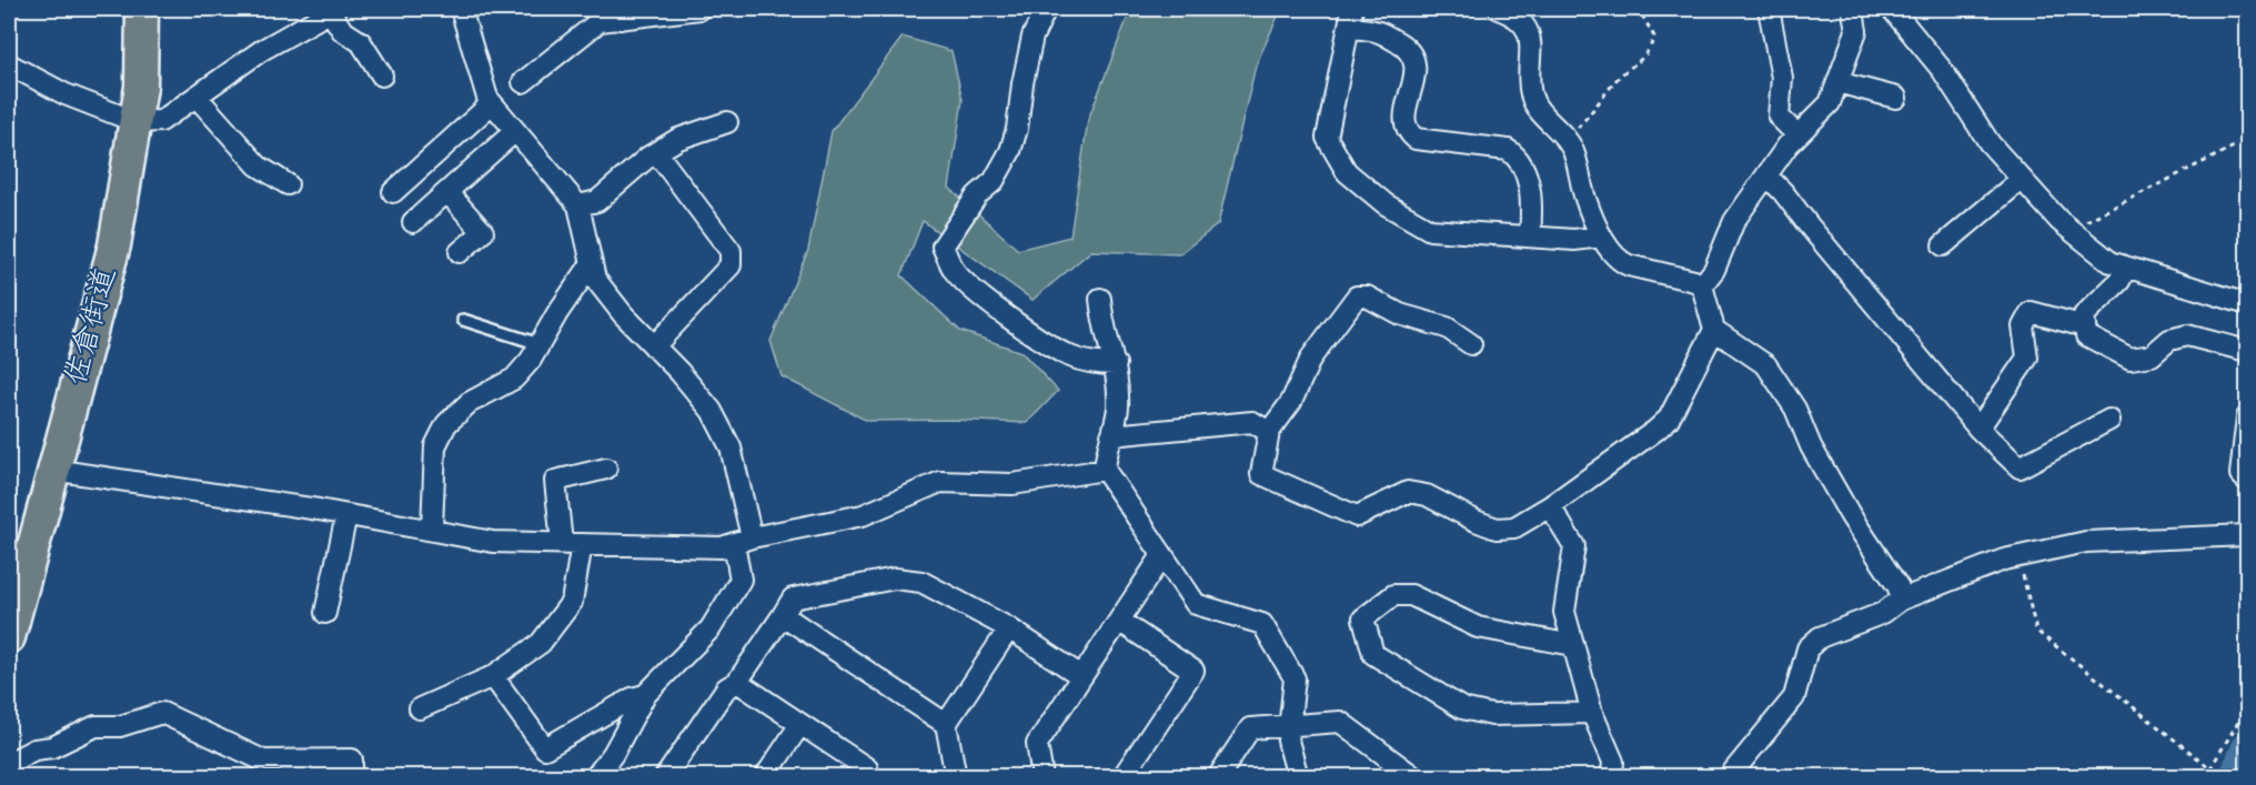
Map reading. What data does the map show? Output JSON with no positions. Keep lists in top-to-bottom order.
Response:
{
  "streets": {
    "main road": ["佐倉街道"]
  }
}
